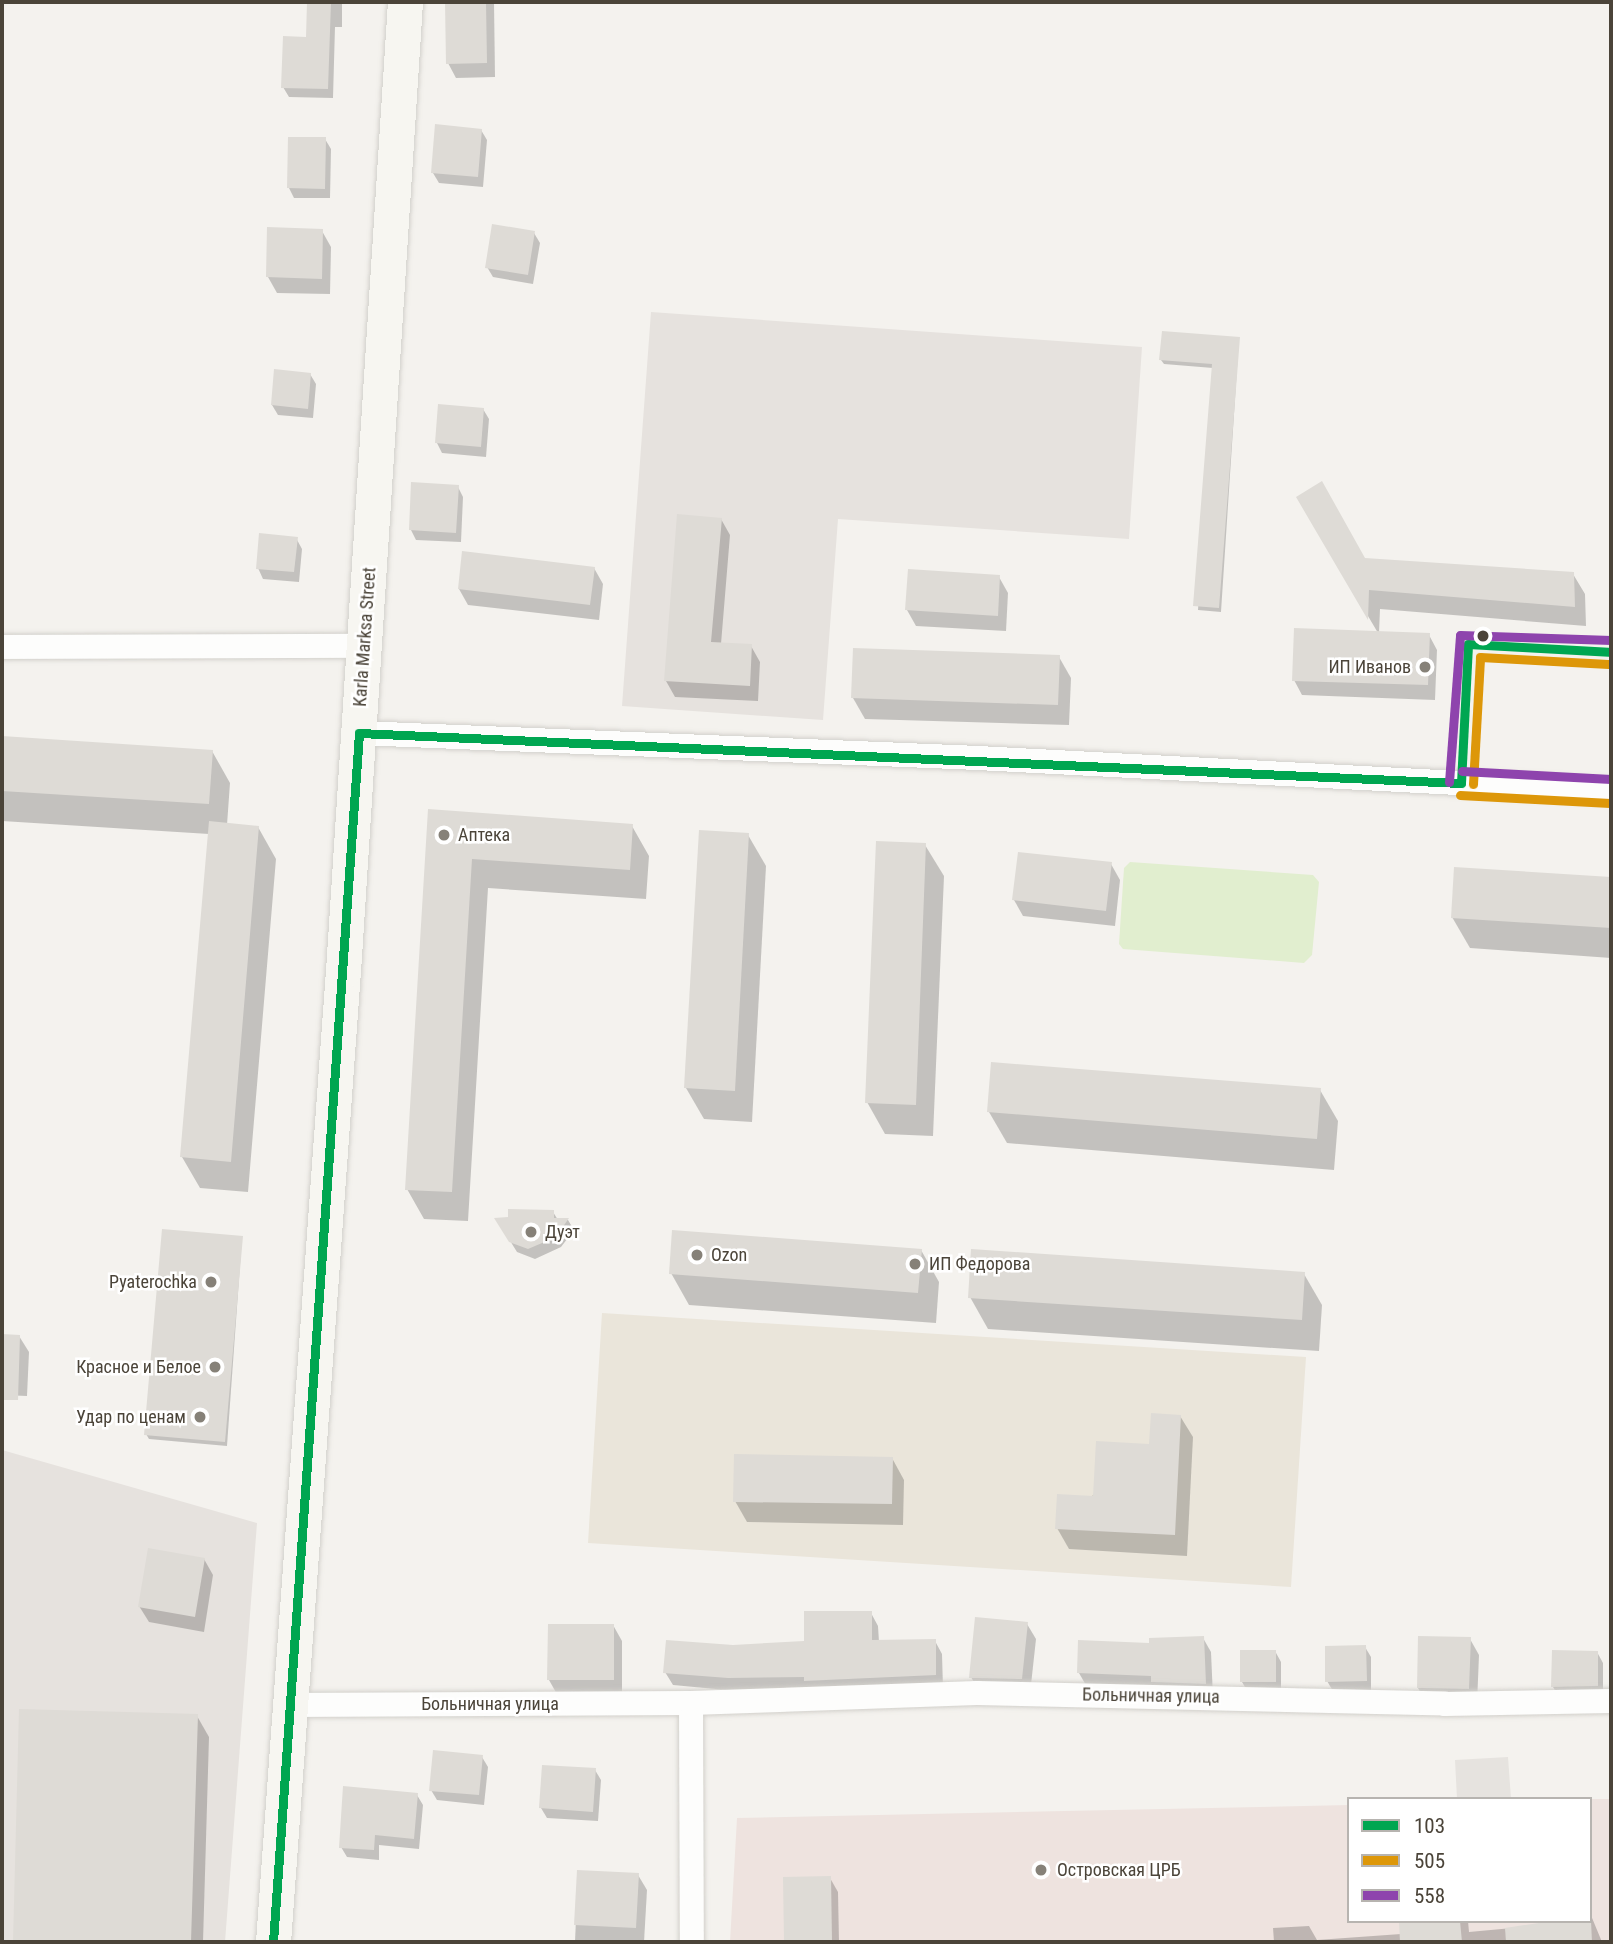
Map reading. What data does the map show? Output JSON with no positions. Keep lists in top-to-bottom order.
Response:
{
  "streets": {
    "main road": ["Karla Marksa Street"],
    "street": ["Больничная улица"]
  },
  "crossings": [
    ["Karla Marksa Street", "Больничная улица"]
  ],
  "places": [
    "ИП Иванов",
    "Аптека",
    "Дуэт",
    "Ozon",
    "ИП Федорова",
    "Pyaterochka",
    "Красное и Белое",
    "Удар по ценам",
    "Островская ЦРБ"
  ],
  "lines": ["transit line 558", "transit line 103", "transit line 505"],
  "legend": ["103", "505", "558"]
}
